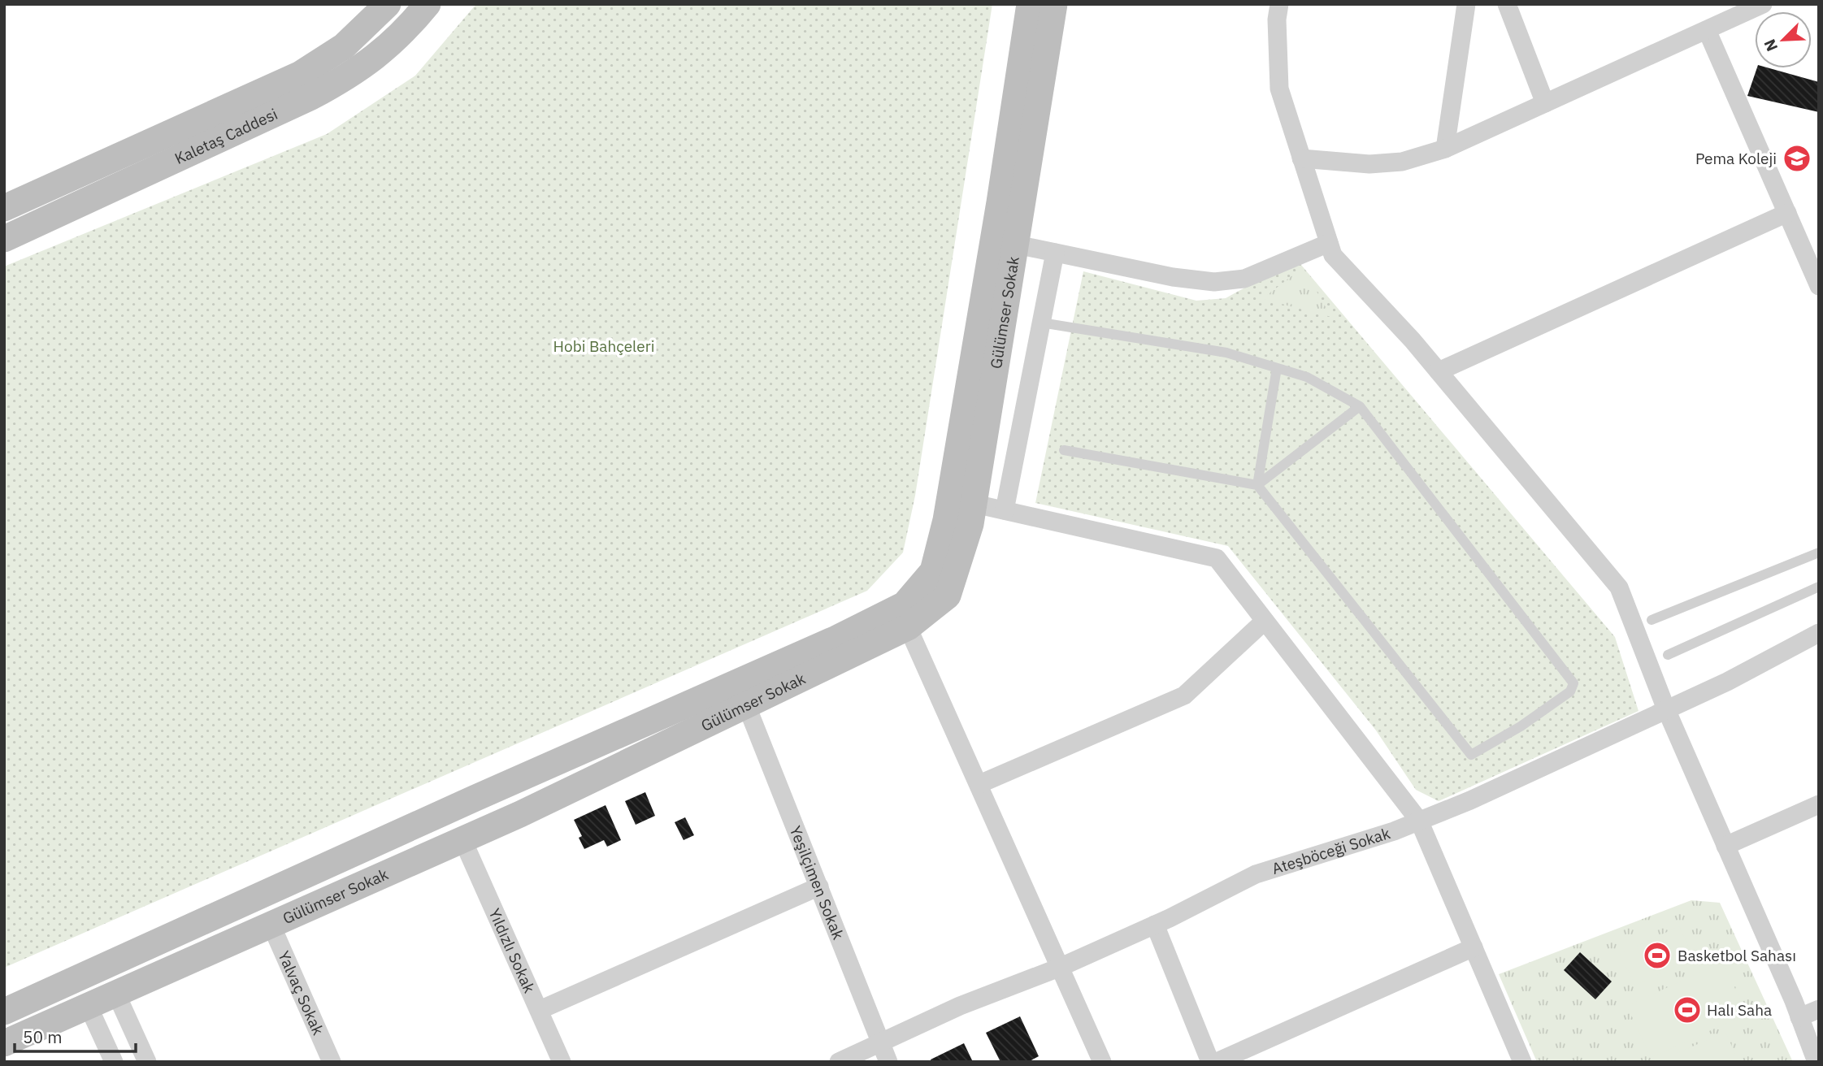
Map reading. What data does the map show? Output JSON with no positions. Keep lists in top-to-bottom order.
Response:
{
  "streets": {
    "street": [
      "Kaletaş Caddesi",
      "Gülümser Sokak",
      "Ateşböceği Sokak",
      "Yeşilçimen Sokak",
      "Yıldızlı Sokak",
      "Yalvaç Sokak"
    ]
  },
  "crossings": [
    ["Gülümser Sokak", "Yeşilçimen Sokak"],
    ["Gülümser Sokak", "Yıldızlı Sokak"],
    ["Gülümser Sokak", "Yalvaç Sokak"],
    ["Ateşböceği Sokak", "Yeşilçimen Sokak"]
  ],
  "parks": ["Hobi Bahçeleri"],
  "places": {
    "school or university": ["Pema Koleji"],
    "sports": ["Basketbol Sahası", "Halı Saha"]
  },
  "scale_bar": "50 m",
  "north": "bottom left"
}
